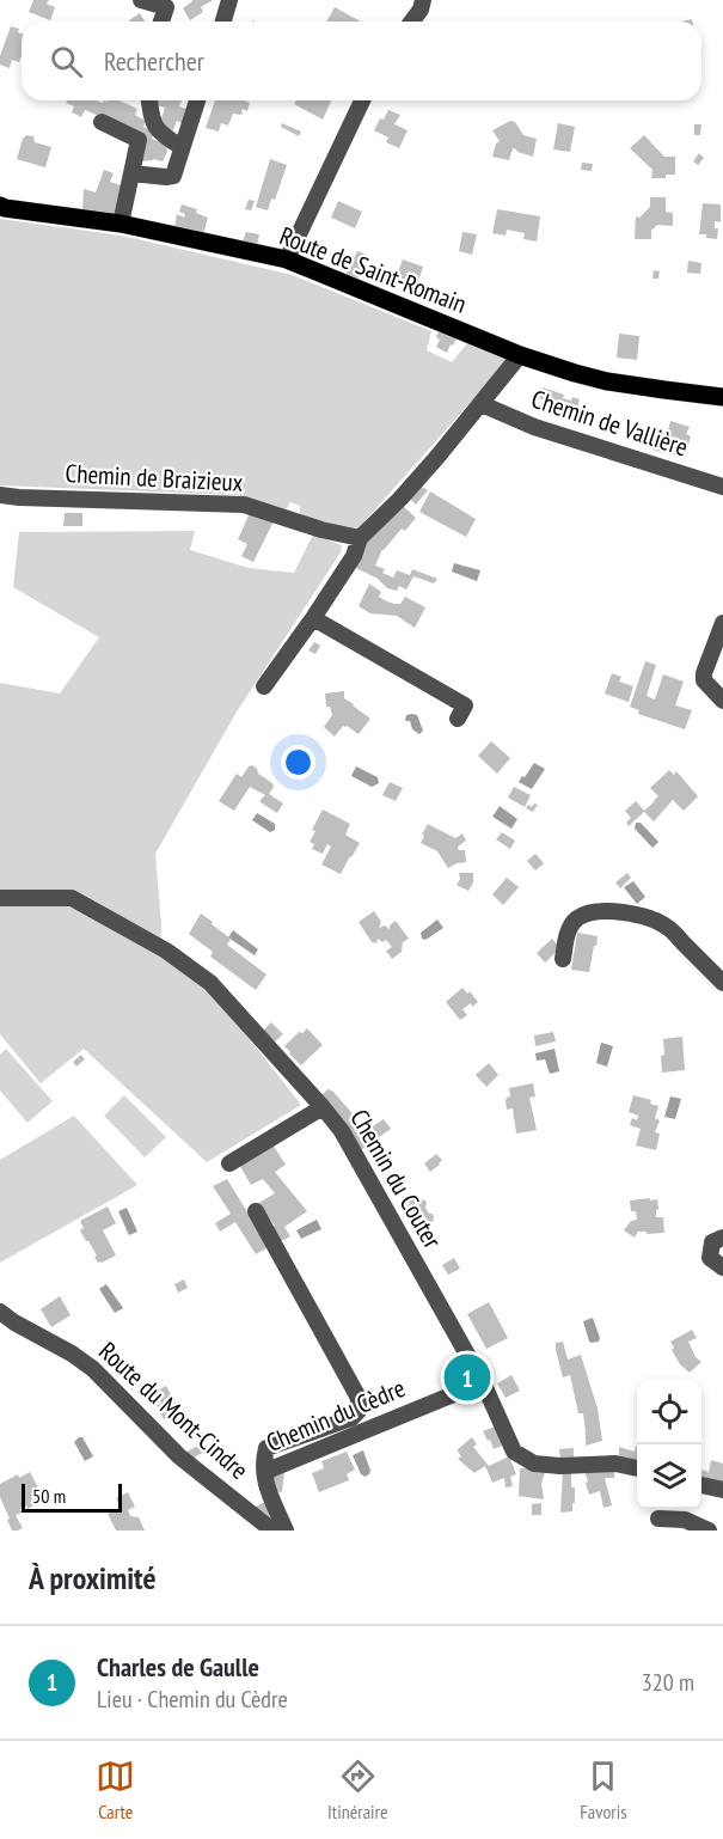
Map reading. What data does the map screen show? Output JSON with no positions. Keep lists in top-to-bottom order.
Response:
{
  "streets": {
    "main road": ["Route de Saint-Romain"],
    "street": [
      "Chemin de Vallière",
      "Chemin de Braizieux",
      "Chemin du Couter",
      "Route du Mont-Cindre",
      "Chemin du Cèdre"
    ]
  },
  "crossings": [
    ["Chemin du Couter", "Chemin du Cèdre"]
  ],
  "scale_bar": "50 m",
  "page": {
    "search": "Rechercher",
    "pins": "1",
    "scale": "50 m",
    "heading": "À proximité",
    "list": [
      {
        "mark": "1",
        "name": "Charles de Gaulle",
        "note": "Lieu · Chemin du Cèdre",
        "value": "320 m"
      }
    ],
    "nav": ["Carte", "Itinéraire", "Favoris"]
  }
}
